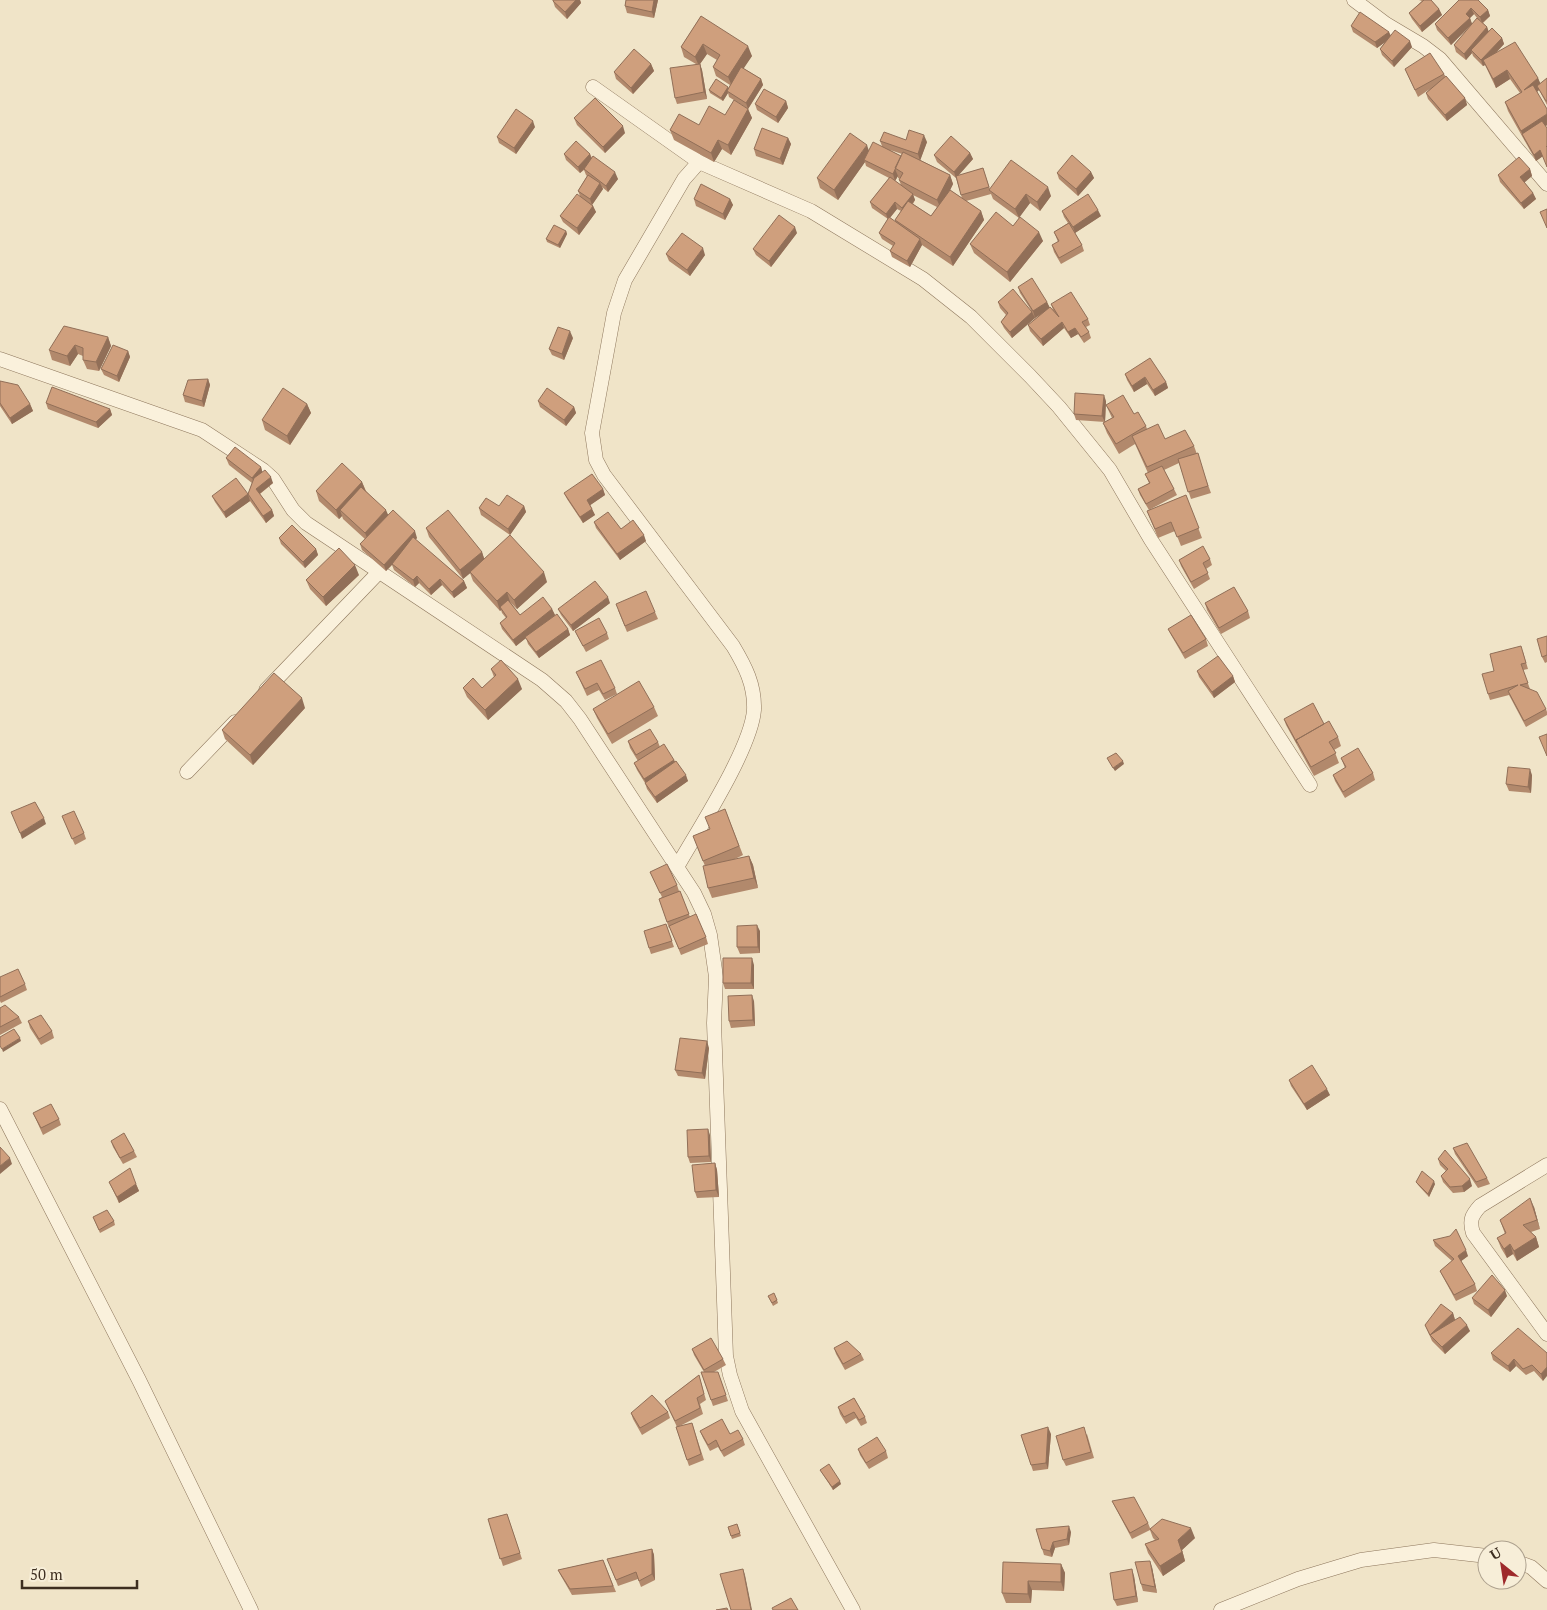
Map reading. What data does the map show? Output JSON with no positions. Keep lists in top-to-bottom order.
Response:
{
  "scale_bar": "50 m",
  "north": "top left"
}
